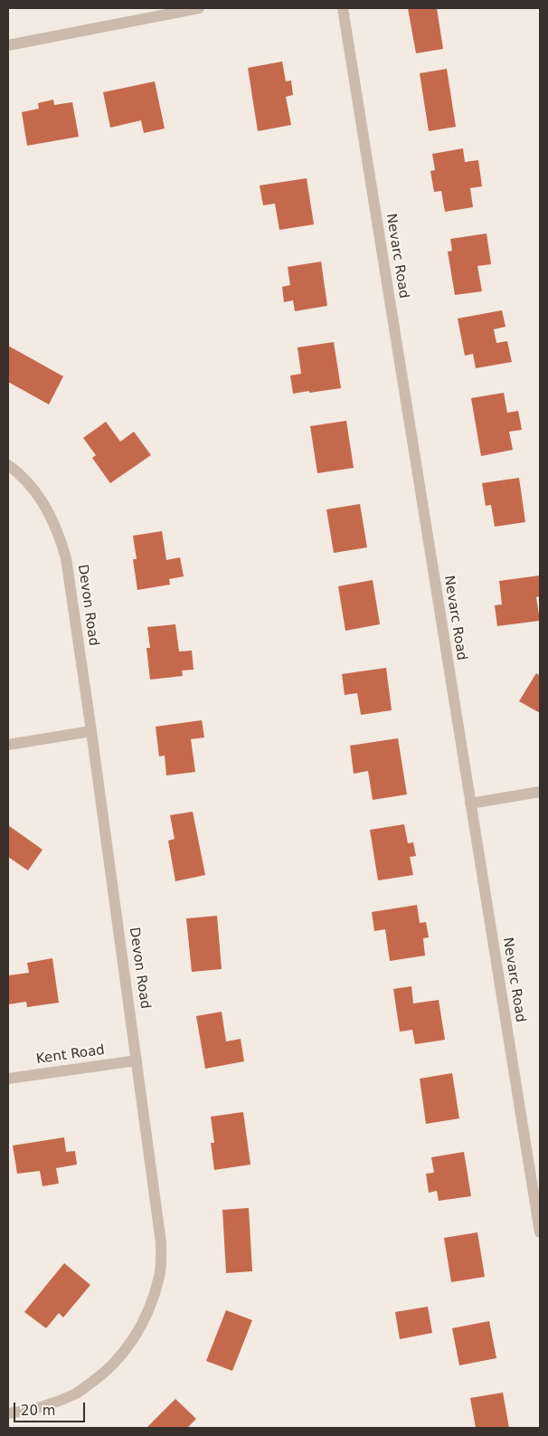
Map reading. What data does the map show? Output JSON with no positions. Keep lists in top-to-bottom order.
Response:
{
  "streets": {
    "street": ["Nevarc Road", "Devon Road", "Kent Road"]
  },
  "crossings": [
    ["Devon Road", "Kent Road"]
  ],
  "scale_bar": "20 m"
}
